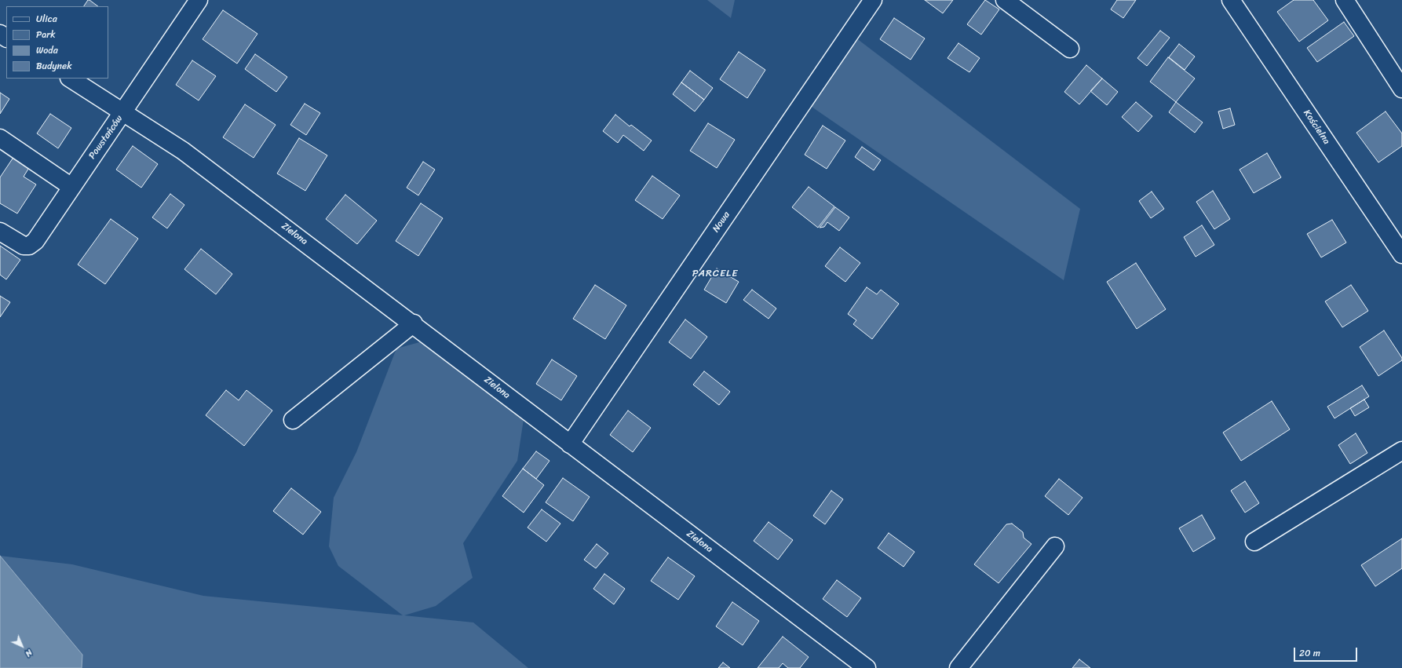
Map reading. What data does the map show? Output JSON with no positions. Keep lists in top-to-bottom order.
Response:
{
  "streets": {
    "street": [
      "Kościelna",
      "Powstańców",
      "Nowa",
      "Zielona"
    ]
  },
  "crossings": [
    ["Powstańców", "Zielona"],
    ["Nowa", "Zielona"]
  ],
  "districts": ["PARCELE"],
  "legend": [
    "Ulica",
    "Park",
    "Woda",
    "Budynek"
  ],
  "scale_bar": "20 m",
  "north": "bottom right"
}
